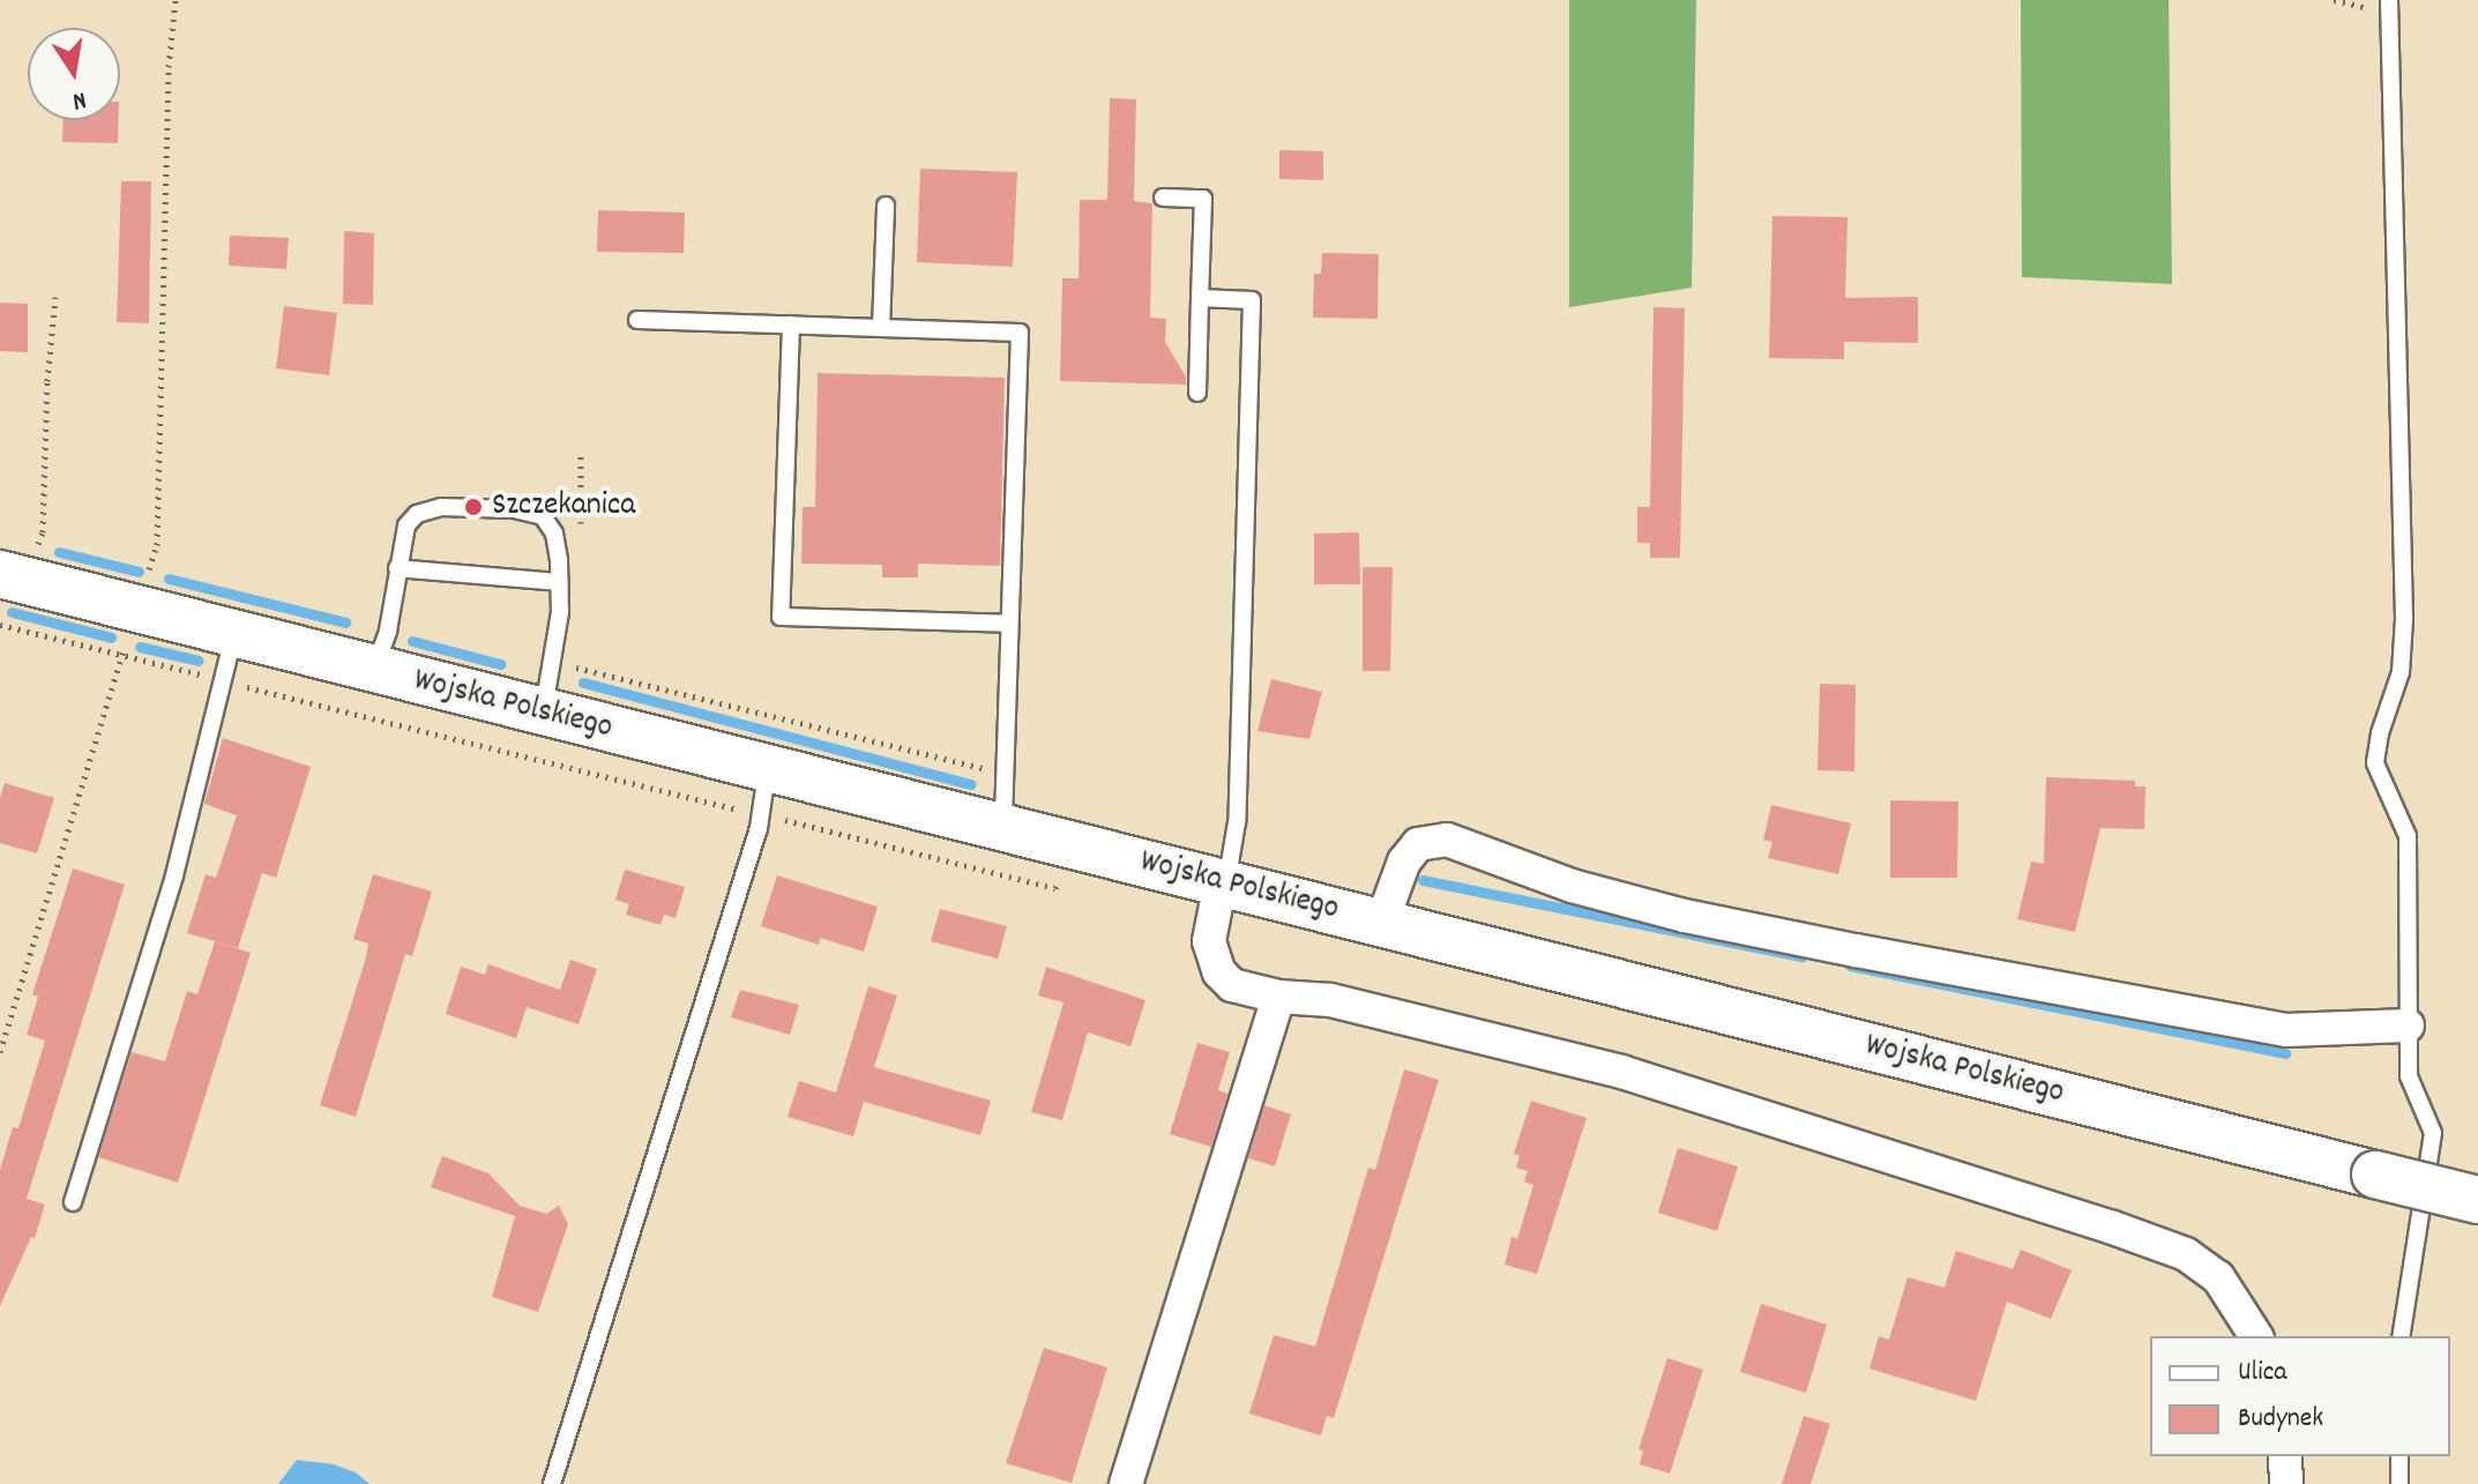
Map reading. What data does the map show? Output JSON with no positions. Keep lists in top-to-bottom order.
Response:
{
  "streets": {
    "main road": ["Wojska Polskiego"]
  },
  "places": ["Szczekanica"],
  "legend": ["Ulica", "Budynek"],
  "north": "bottom"
}
